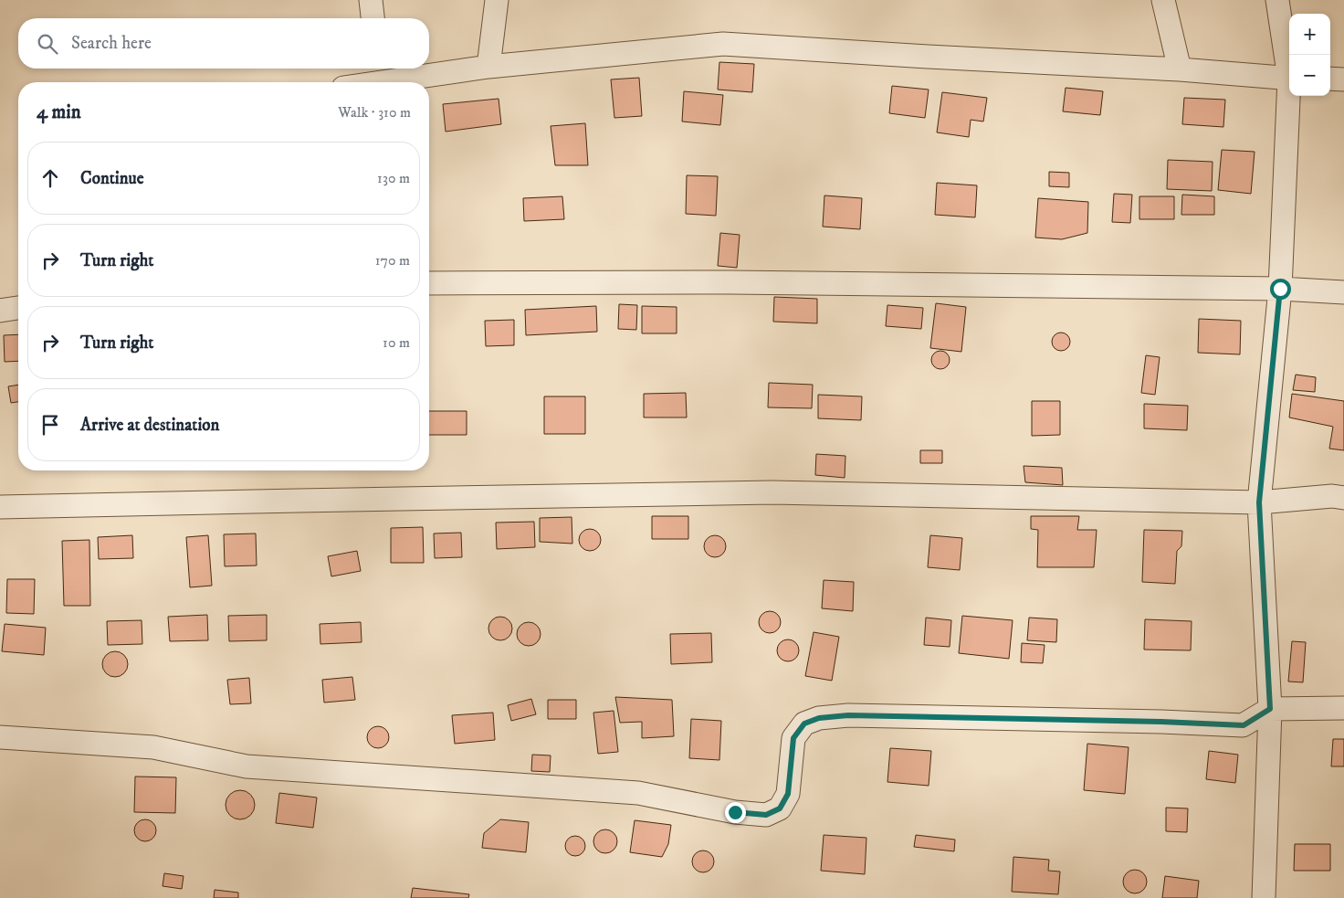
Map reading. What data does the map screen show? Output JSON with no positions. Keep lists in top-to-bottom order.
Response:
{
  "page": {
    "map_buttons": ["+", "−"],
    "search": "Search here",
    "heading": ["4 min", "Walk · 310 m"],
    "list": [
      ["Continue", "130 m"],
      ["Turn right", "170 m"],
      ["Turn right", "10 m"],
      "Arrive at destination"
    ]
  }
}
